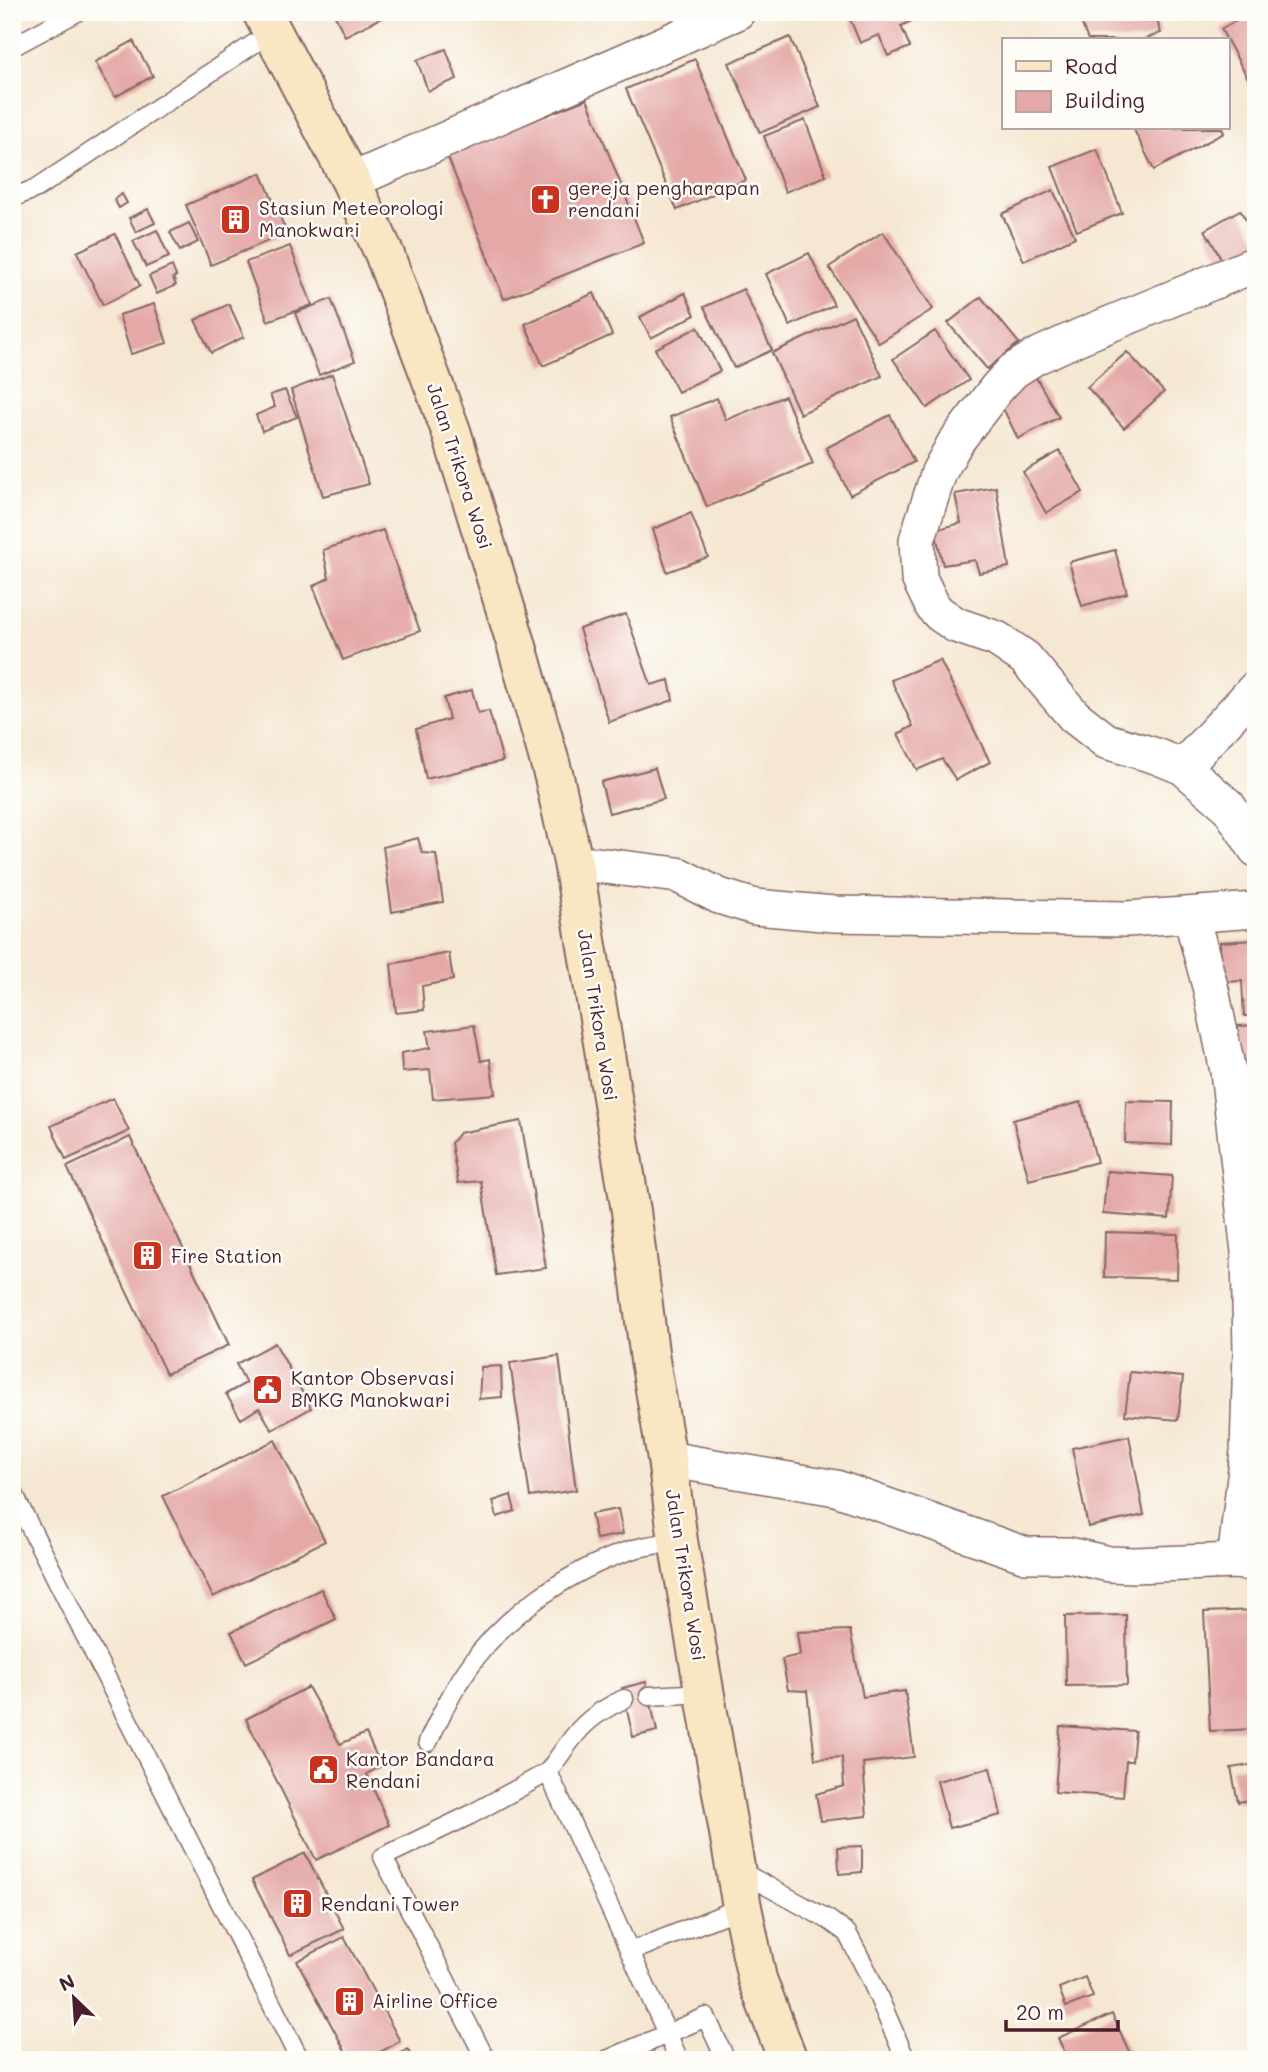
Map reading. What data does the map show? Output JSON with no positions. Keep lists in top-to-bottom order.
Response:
{
  "streets": {
    "street": ["Jalan Trikora Wosi"]
  },
  "places": {
    "church": ["gereja pengharapan rendani"],
    "building": [
      "Stasiun Meteorologi Manokwari",
      "Fire Station",
      "Rendani Tower",
      "Airline Office"
    ],
    "public building": ["Kantor Observasi BMKG Manokwari", "Kantor Bandara Rendani"]
  },
  "legend": ["Road", "Building"],
  "scale_bar": "20 m",
  "north": "top left"
}
